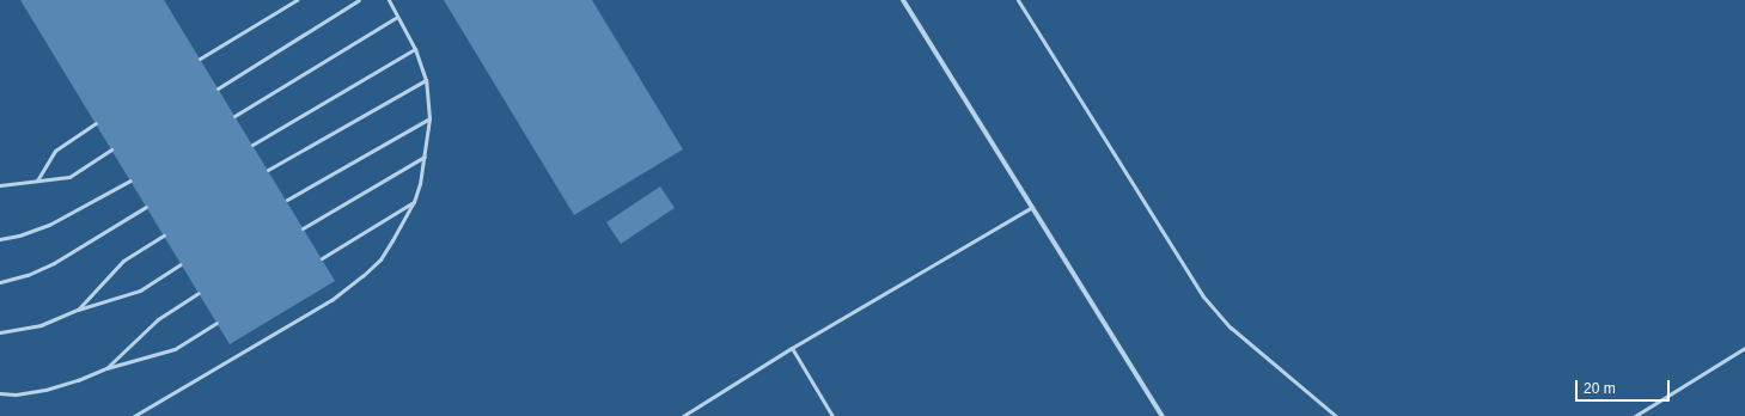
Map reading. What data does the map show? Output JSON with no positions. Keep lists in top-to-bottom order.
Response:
{
  "scale_bar": "20 m"
}
